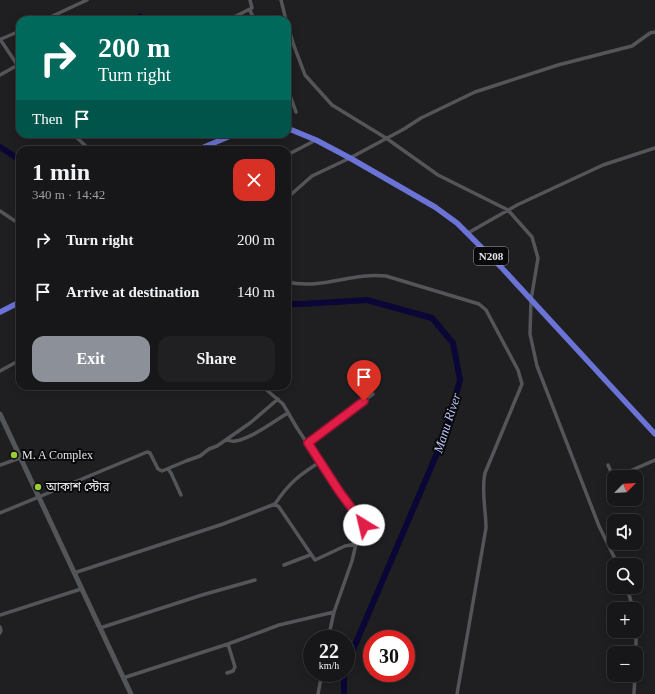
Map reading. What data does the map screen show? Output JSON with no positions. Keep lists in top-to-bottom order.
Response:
{
  "streets": {
    "highway": ["N208"]
  },
  "water": ["Manu River"],
  "places": ["M. A Complex", "আকাশ স্টোর"],
  "north": "top right",
  "page": {
    "turn": ["200 m", "Turn right"],
    "then": "Then",
    "heading": ["1 min", "340 m · 14:42"],
    "list": [
      {
        "name": "Turn right",
        "value": "200 m"
      },
      {
        "name": "Arrive at destination",
        "value": "140 m"
      }
    ],
    "buttons": ["Exit", "Share"],
    "map_buttons": ["+", "−"],
    "speed": "22 km/h",
    "limit": "30"
  }
}
